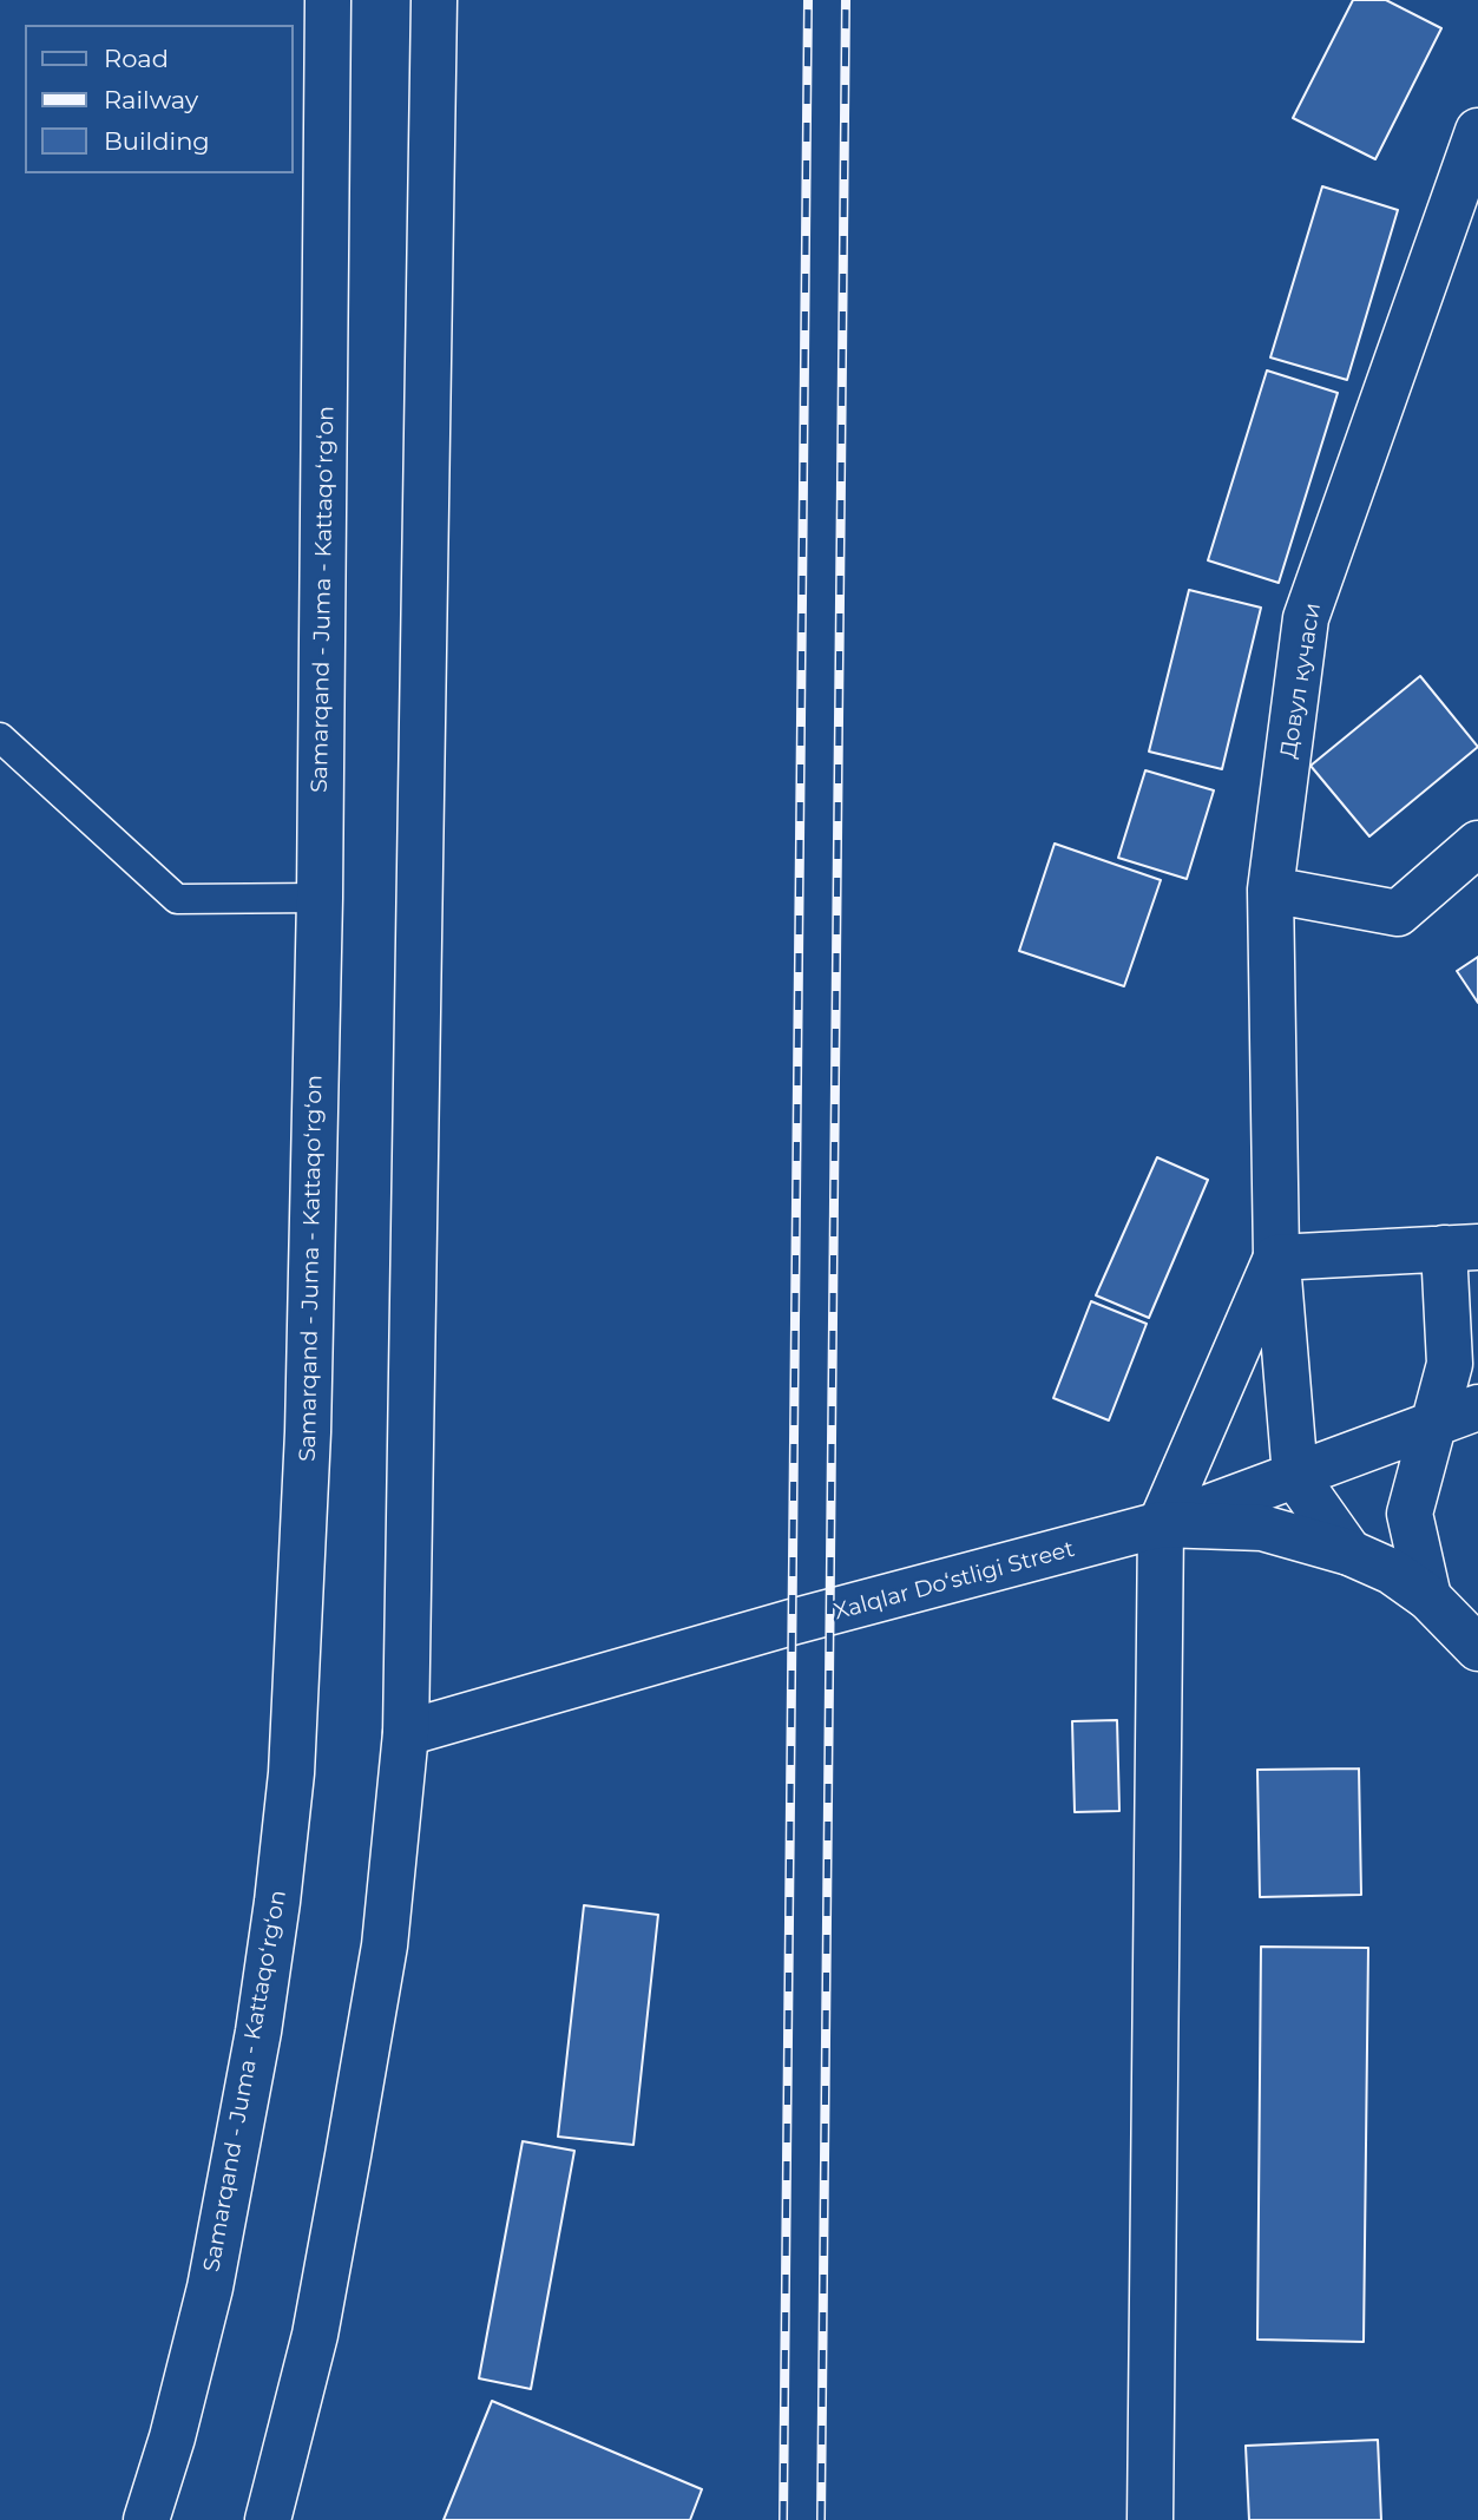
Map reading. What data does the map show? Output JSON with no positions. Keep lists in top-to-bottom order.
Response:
{
  "streets": {
    "main road": ["Samarqand - Juma - Kattaqo‘rg‘on", "Довул кучаси", "Xalqlar Doʻstligi Street"]
  },
  "legend": ["Road", "Railway", "Building"]
}
